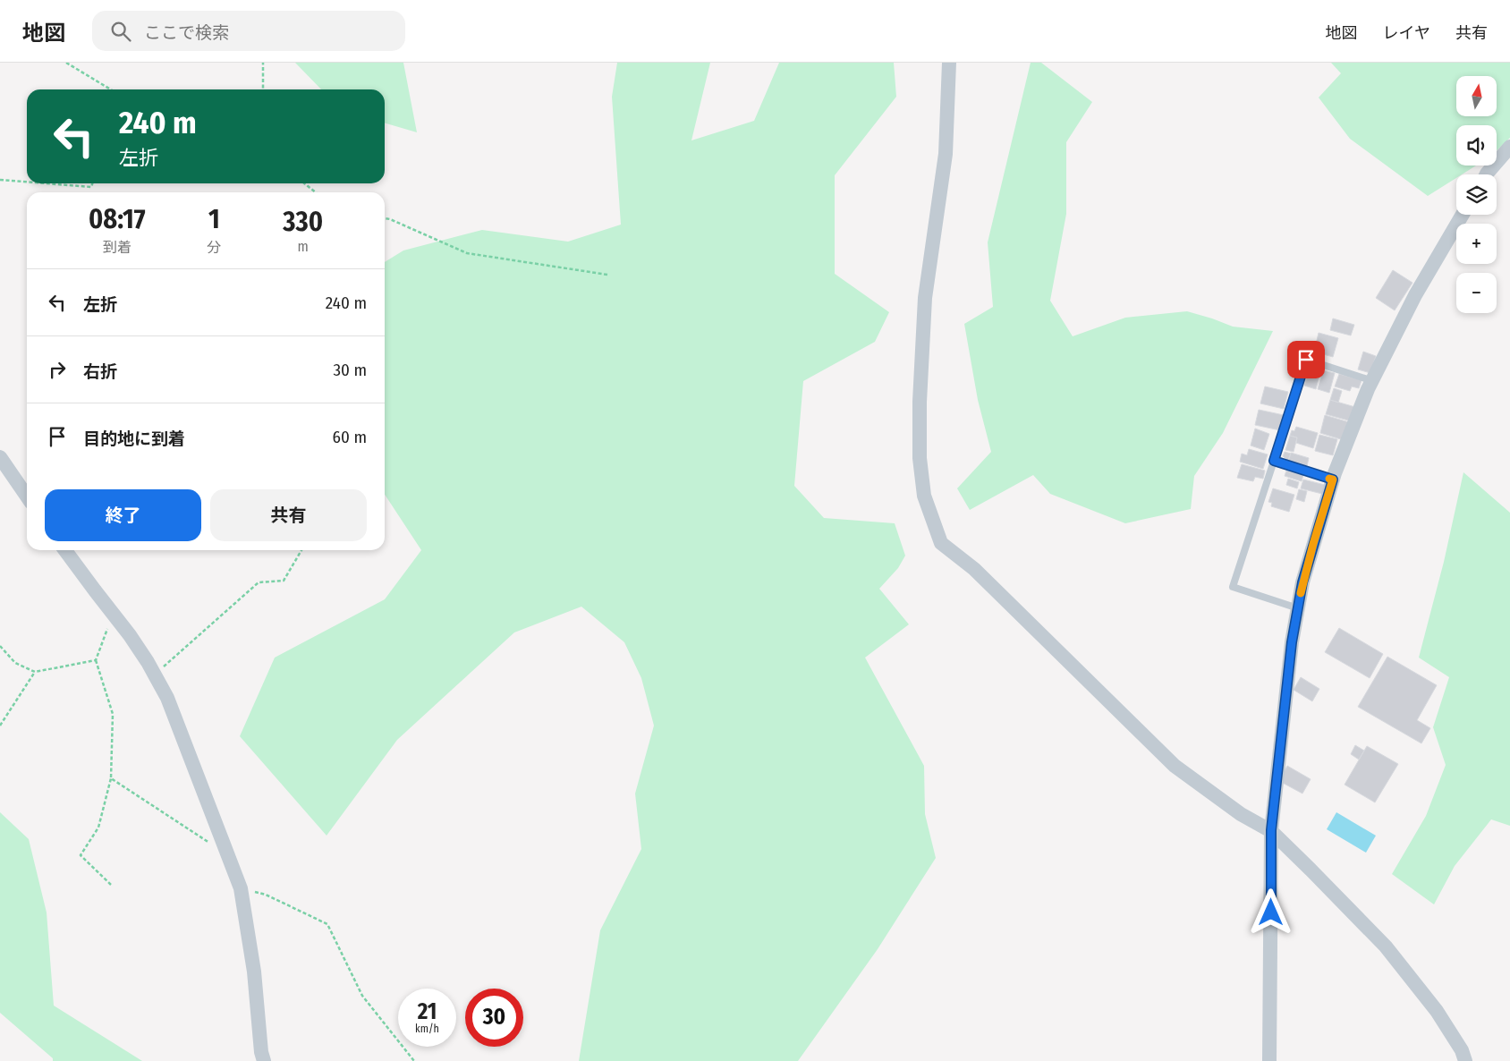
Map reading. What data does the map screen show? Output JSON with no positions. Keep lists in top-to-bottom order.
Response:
{
  "north": "top",
  "page": {
    "header": "地図",
    "search": "ここで検索",
    "nav": ["地図", "レイヤ", "共有"],
    "map_buttons": ["+", "−"],
    "turn": ["240 m", "左折"],
    "eta": [
      "08:17",
      "到着",
      "1",
      "分",
      "330",
      "m"
    ],
    "list": [
      {
        "name": "左折",
        "value": "240 m"
      },
      {
        "name": "右折",
        "value": "30 m"
      },
      {
        "name": "目的地に到着",
        "value": "60 m"
      }
    ],
    "buttons": ["終了", "共有"],
    "speed": "21 km/h",
    "limit": "30"
  }
}
